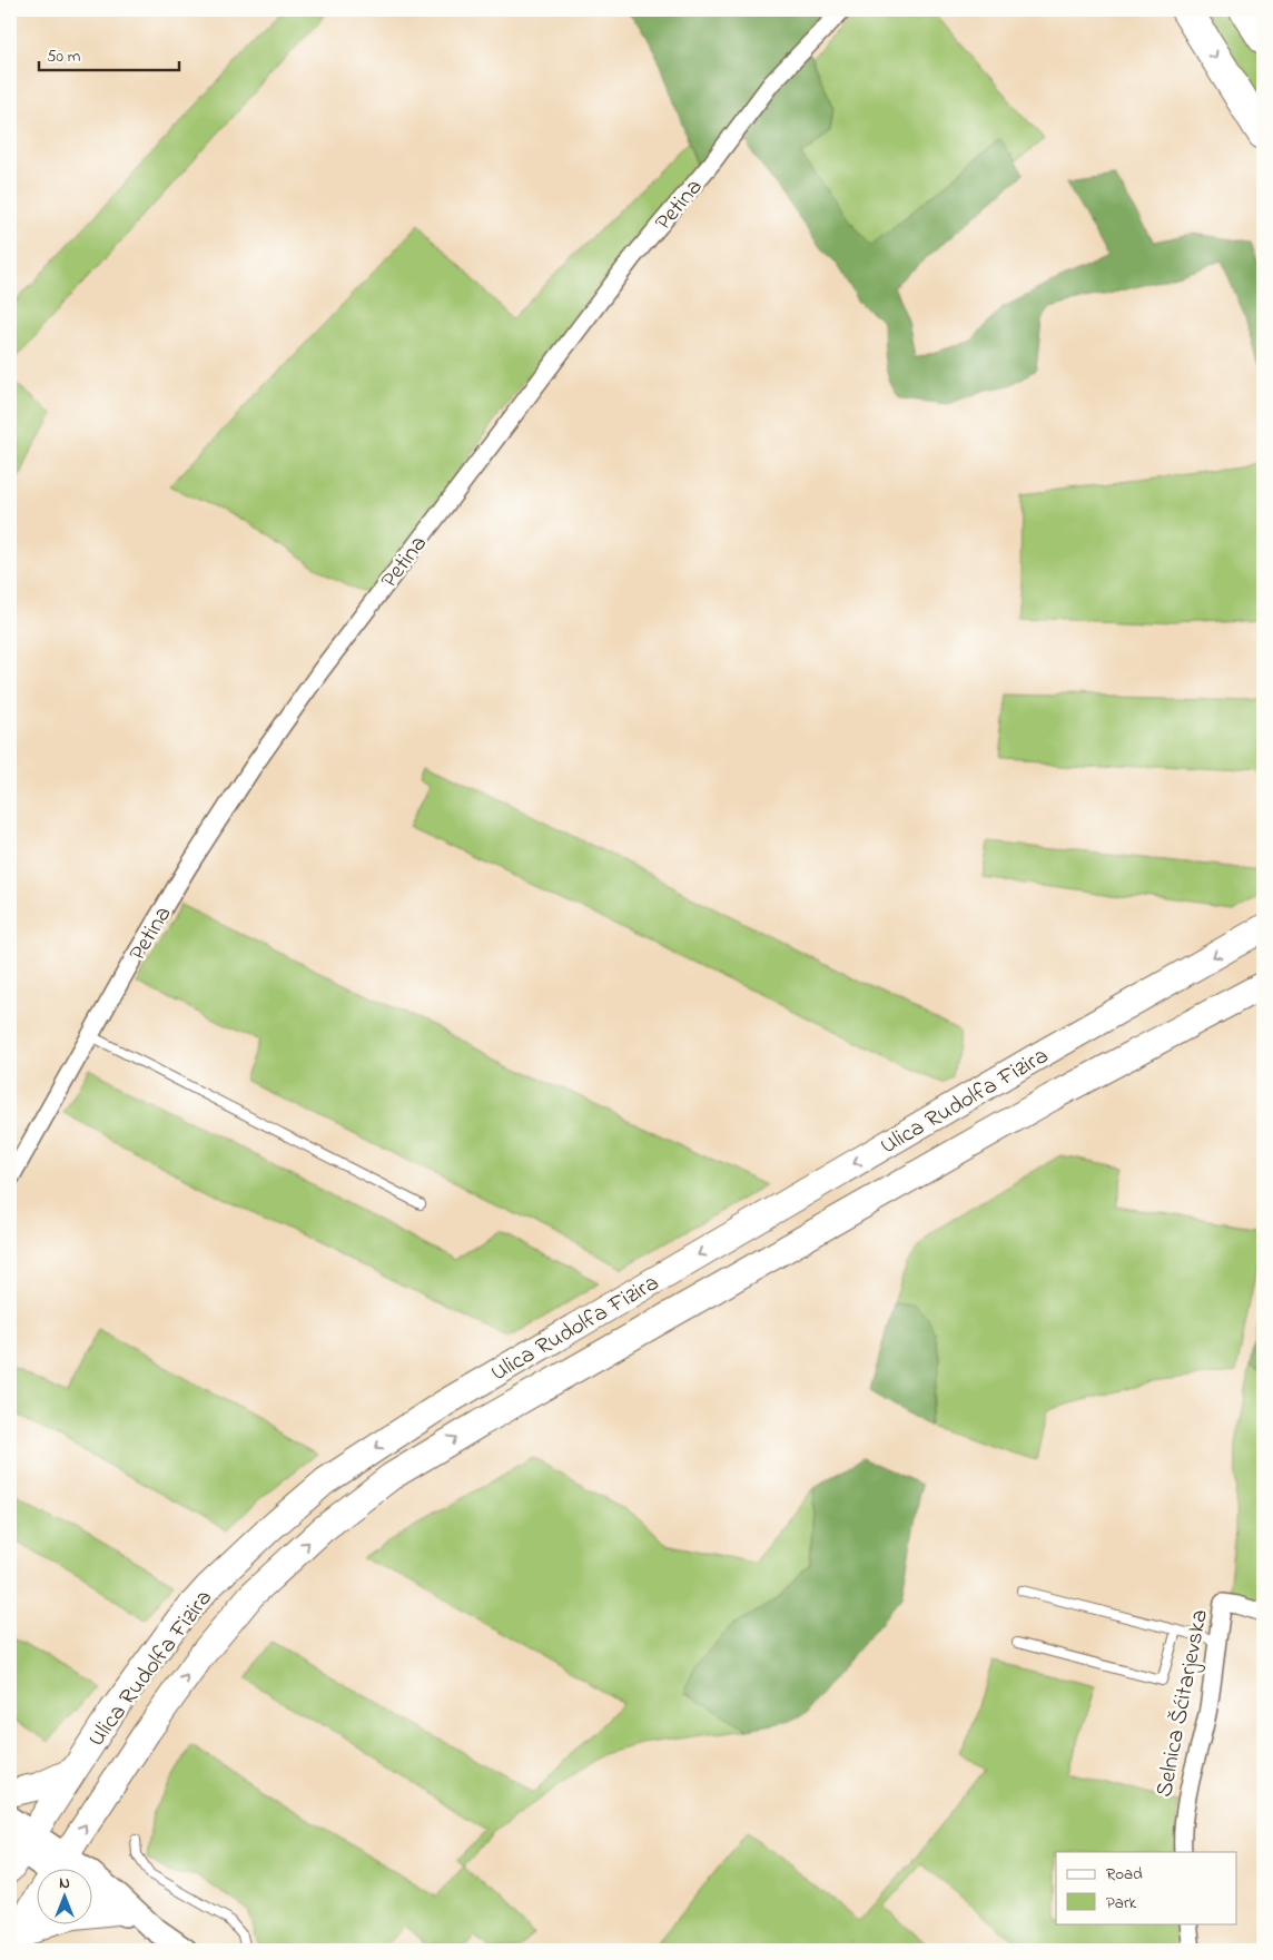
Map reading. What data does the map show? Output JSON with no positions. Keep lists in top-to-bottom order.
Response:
{
  "streets": {
    "main road": ["Ulica Rudolfa Fizira"],
    "street": ["Petina", "Selnica Šćitarjevska"]
  },
  "legend": ["Road", "Park"],
  "scale_bar": "50 m",
  "north": "top"
}
